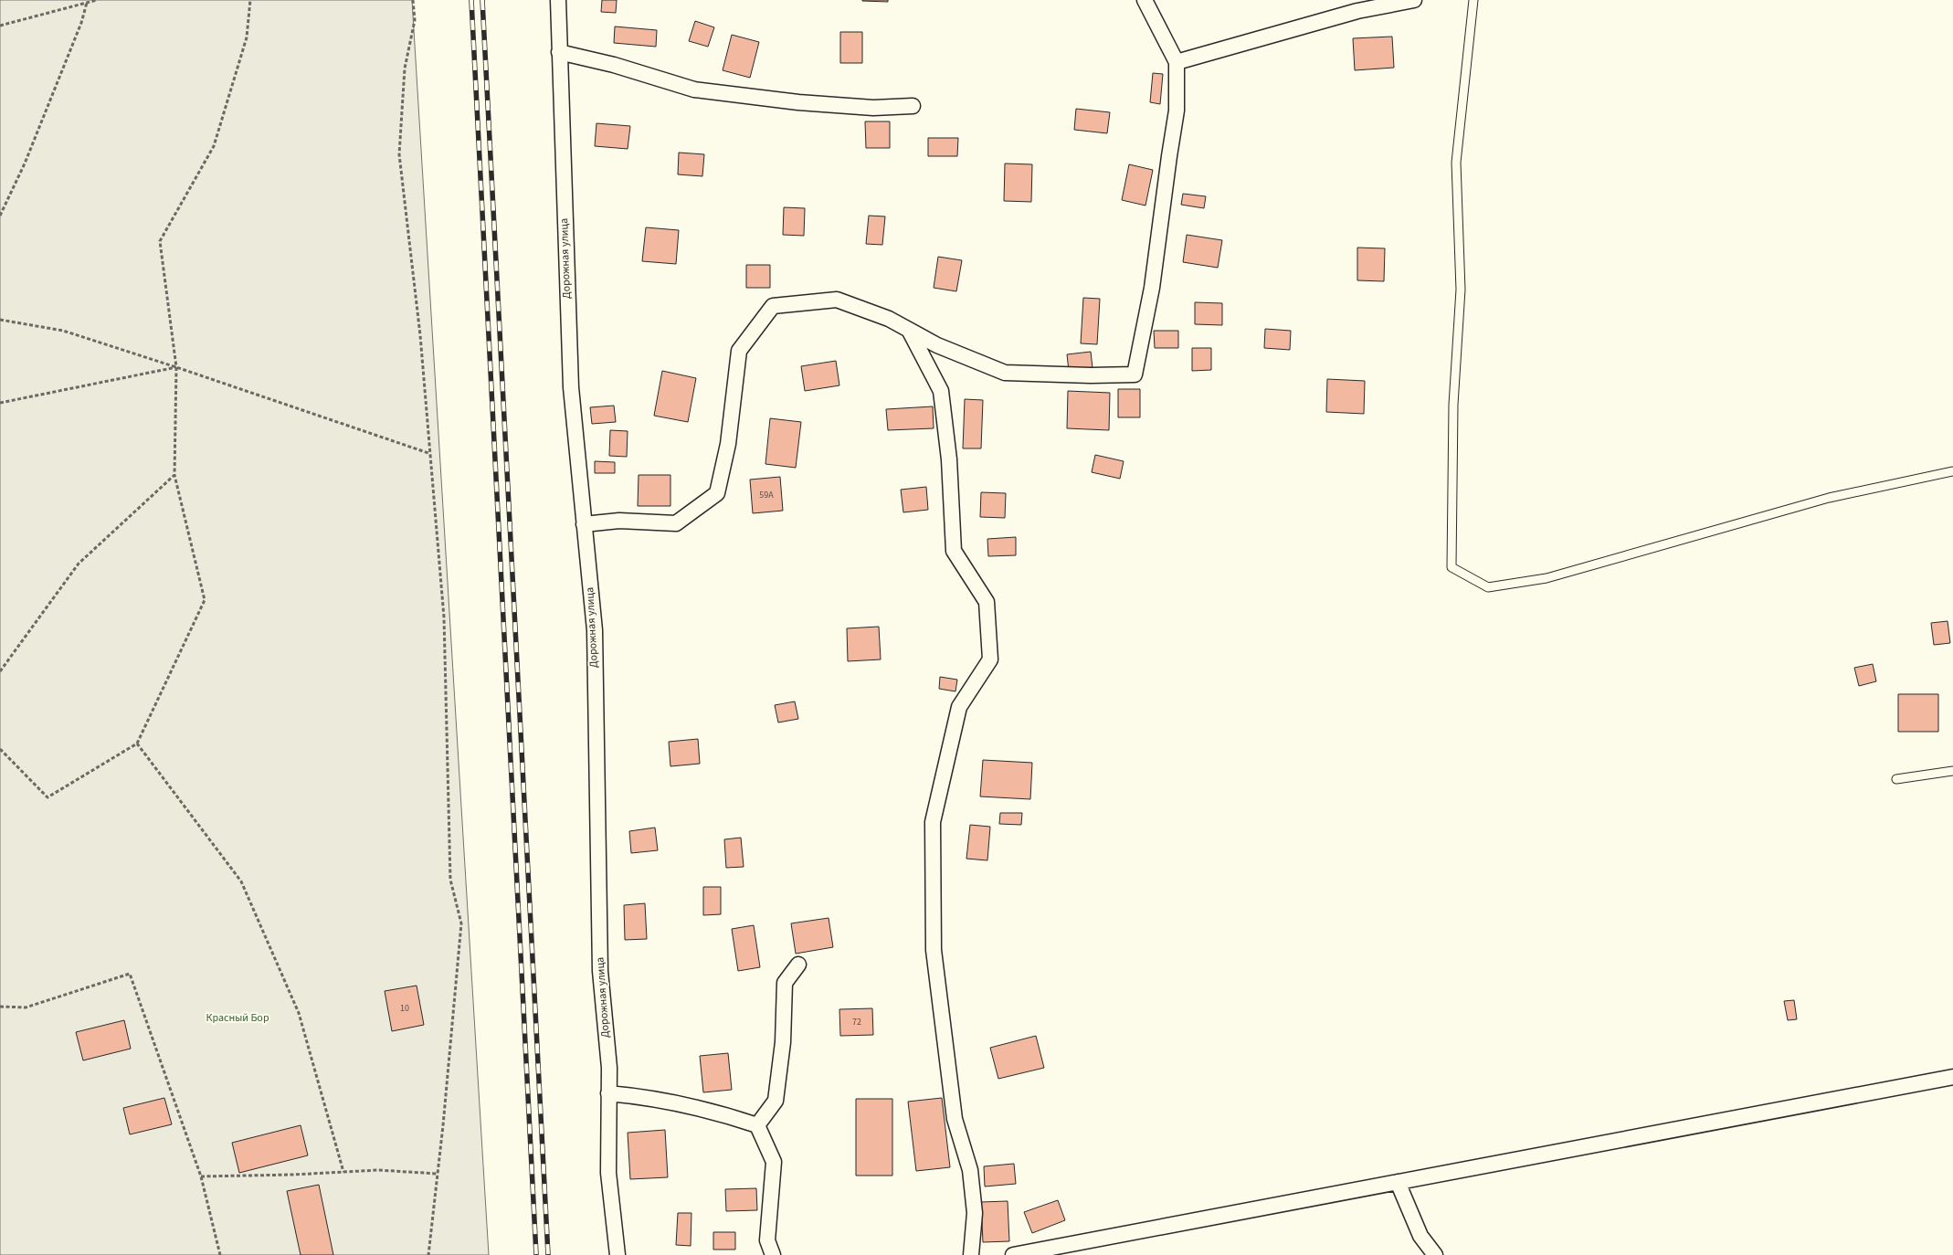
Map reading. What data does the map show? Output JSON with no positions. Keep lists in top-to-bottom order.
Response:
{
  "streets": {
    "street": ["Дорожная улица"]
  },
  "parks": ["Красный Бор"],
  "house_numbers": ["59А", "10", "72"]
}
